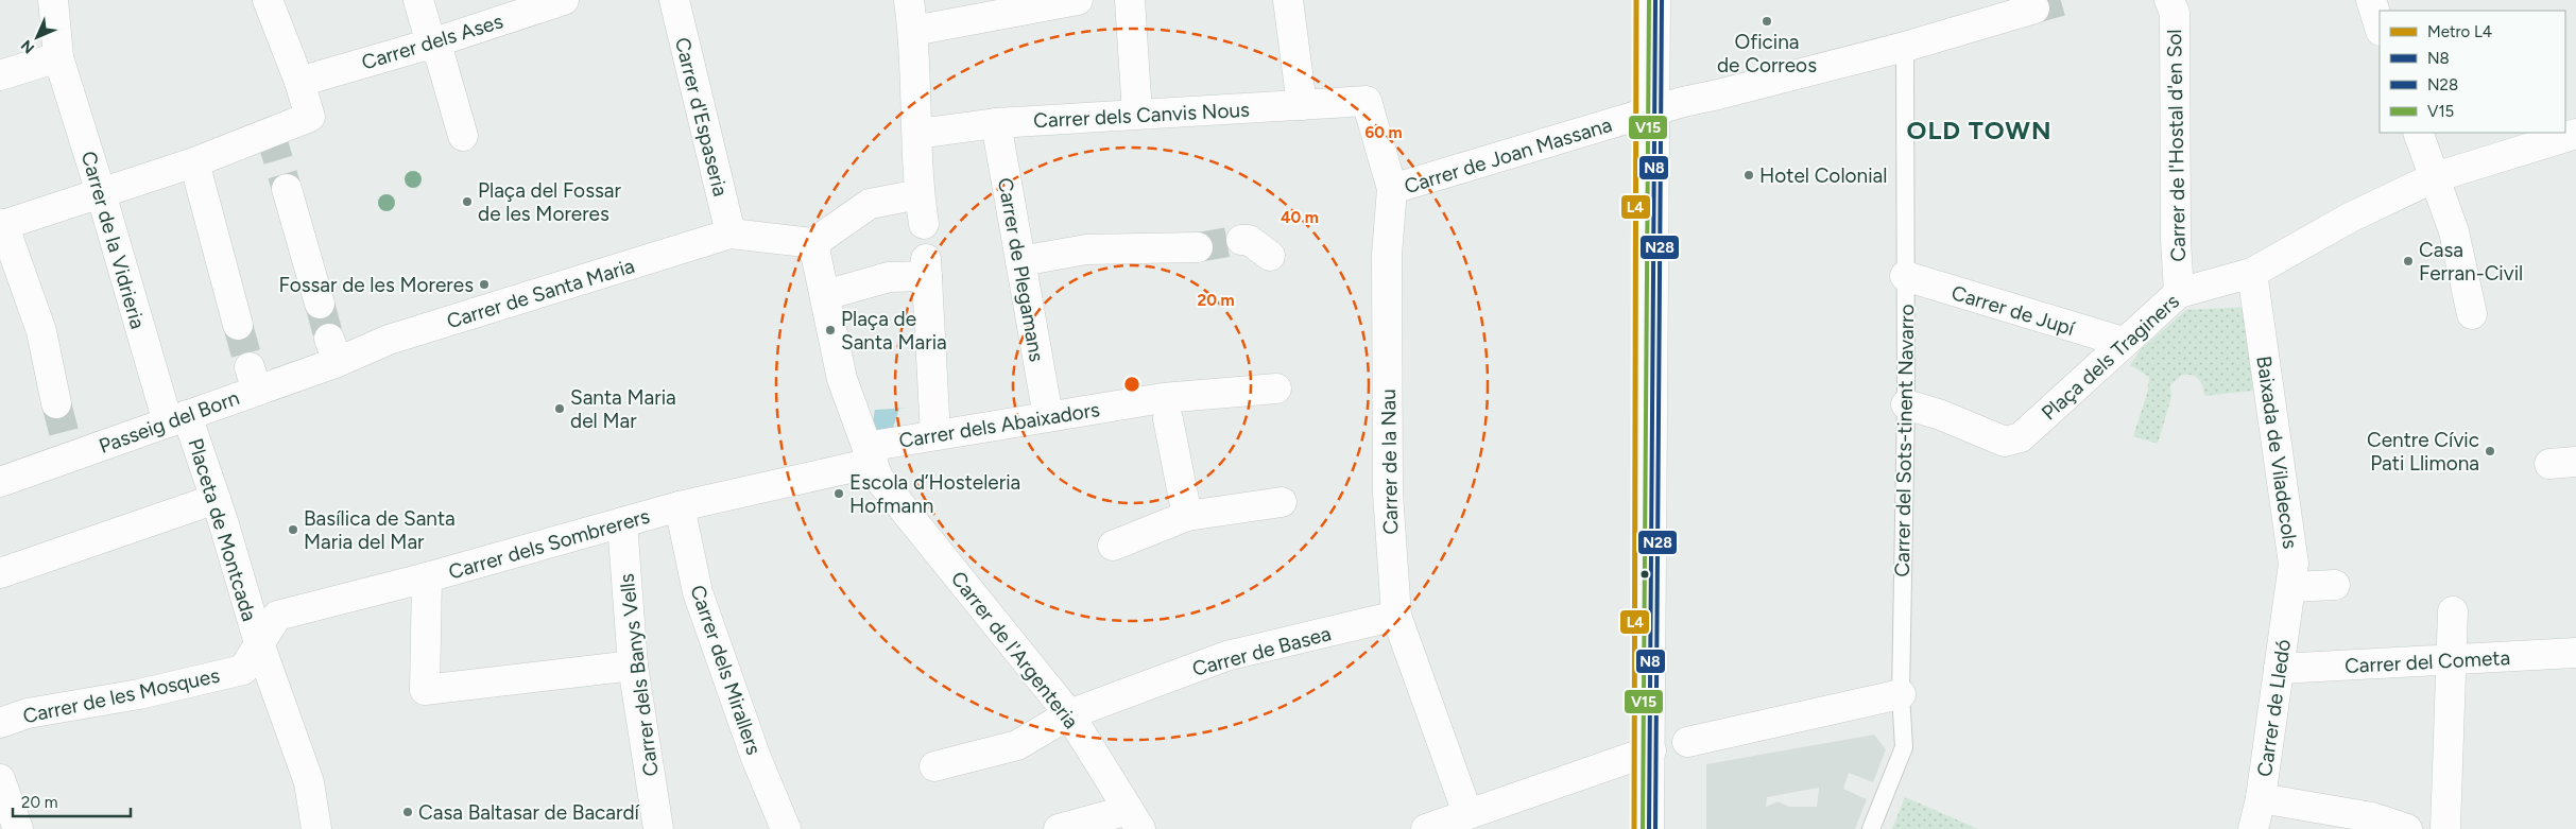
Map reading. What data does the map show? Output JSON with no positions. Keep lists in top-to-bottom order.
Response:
{
  "streets": {
    "street": [
      "Carrer dels Ases",
      "Carrer dels Canvis Nous",
      "Carrer d'Espaseria",
      "Carrer de l'Hostal d'en Sol",
      "Carrer de Joan Massana",
      "Carrer de la Vidrieria",
      "Carrer de Plegamans",
      "Carrer de Santa Maria",
      "Carrer de Jupí",
      "Plaça dels Traginers",
      "Passeig del Born",
      "Carrer dels Abaixadors",
      "Baixada de Viladecols",
      "Carrer de la Nau",
      "Placeta de Montcada",
      "Carrer dels Sombrerers",
      "Carrer de l'Argenteria",
      "Carrer de Basea",
      "Carrer del Cometa",
      "Carrer dels Mirallers",
      "Carrer dels Banys Vells",
      "Carrer de les Mosques",
      "Carrer de Lledó"
    ],
    "lane": ["Carrer del Sots-tinent Navarro"]
  },
  "crossings": [
    ["Carrer dels Canvis Nous", "Carrer de Plegamans"],
    ["Carrer dels Canvis Nous", "Carrer de la Nau"],
    ["Carrer d'Espaseria", "Carrer de Santa Maria"],
    ["Carrer de l'Hostal d'en Sol", "Plaça dels Traginers"],
    ["Carrer de Joan Massana", "Carrer del Sots-tinent Navarro"],
    ["Carrer de Joan Massana", "Carrer de la Nau"],
    ["Carrer de la Vidrieria", "Passeig del Born"],
    ["Carrer de la Vidrieria", "Placeta de Montcada"],
    ["Carrer de Plegamans", "Carrer dels Abaixadors"],
    ["Carrer de Santa Maria", "Passeig del Born"],
    ["Carrer de Jupí", "Plaça dels Traginers"],
    ["Carrer de Jupí", "Carrer del Sots-tinent Navarro"],
    ["Plaça dels Traginers", "Carrer del Sots-tinent Navarro"],
    ["Plaça dels Traginers", "Baixada de Viladecols"],
    ["Passeig del Born", "Placeta de Montcada"],
    ["Carrer dels Abaixadors", "Carrer dels Sombrerers"],
    ["Carrer dels Abaixadors", "Carrer de l'Argenteria"],
    ["Baixada de Viladecols", "Carrer de Lledó"],
    ["Carrer de la Nau", "Carrer de Basea"],
    ["Placeta de Montcada", "Carrer dels Sombrerers"],
    ["Placeta de Montcada", "Carrer de les Mosques"],
    ["Carrer dels Sombrerers", "Carrer de l'Argenteria"],
    ["Carrer dels Sombrerers", "Carrer dels Mirallers"],
    ["Carrer dels Sombrerers", "Carrer dels Banys Vells"],
    ["Carrer de l'Argenteria", "Carrer de Basea"],
    ["Carrer del Cometa", "Carrer de Lledó"]
  ],
  "districts": ["OLD TOWN"],
  "places": [
    "Oficina de Correos",
    "Hotel Colonial",
    "Plaça del Fossar de les Moreres",
    "Casa Ferran-Civil",
    "Fossar de les Moreres",
    "Plaça de Santa Maria",
    "Santa Maria del Mar",
    "Centre Cívic Pati Llimona",
    "Escola d’Hosteleria Hofmann",
    "Basílica de Santa Maria del Mar",
    "Casa Baltasar de Bacardí"
  ],
  "lines": [
    "metro line L4",
    "transit line N8",
    "transit line N28",
    "transit line V15"
  ],
  "legend": [
    "Metro L4",
    "N8",
    "N28",
    "V15"
  ],
  "scale_bar": "20 m",
  "north": "bottom left",
  "rings": ["60 m", "40 m", "20 m"]
}
